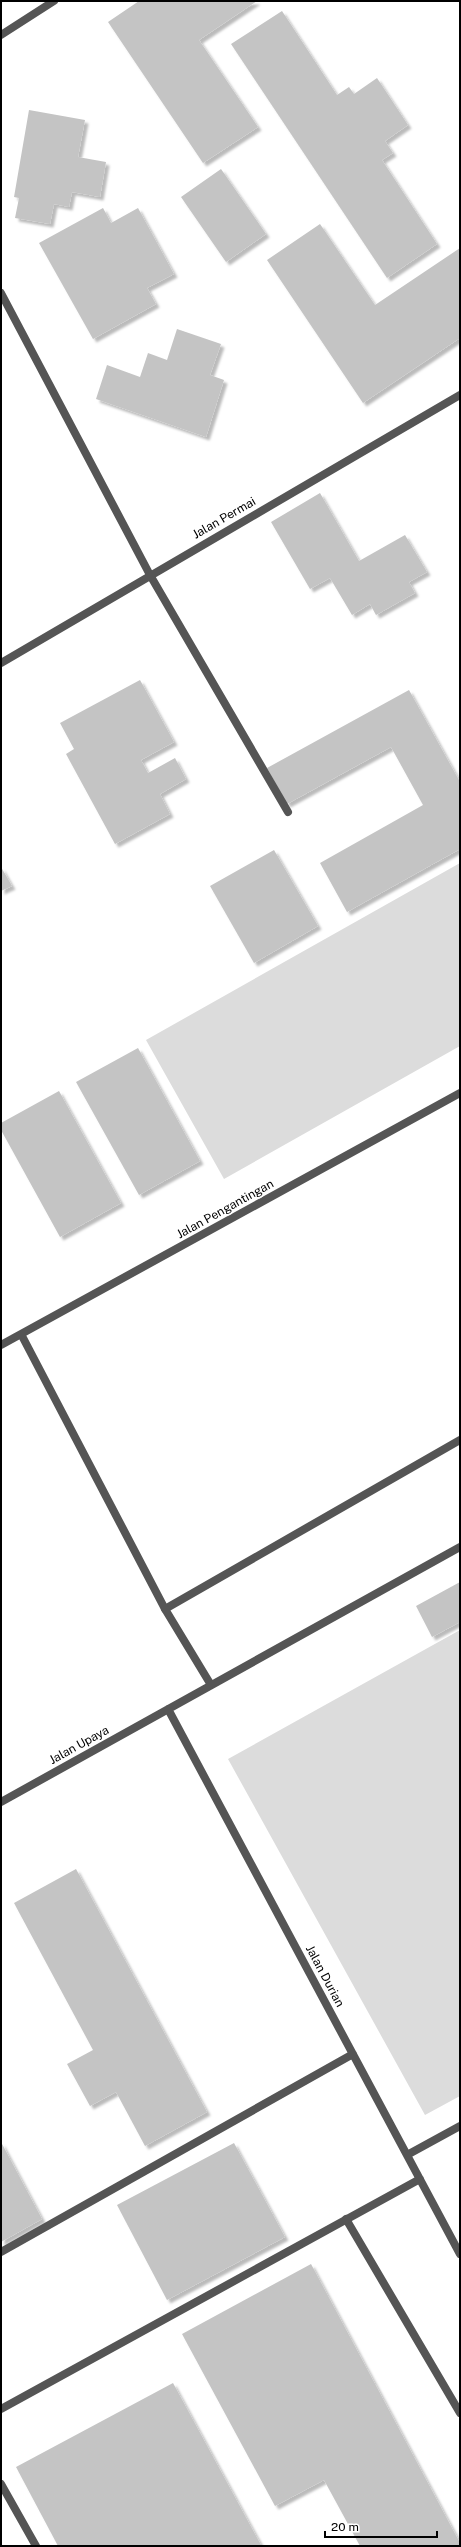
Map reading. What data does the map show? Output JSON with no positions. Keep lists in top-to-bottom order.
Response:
{
  "streets": {
    "street": [
      "Jalan Permai",
      "Jalan Pengantingan",
      "Jalan Upaya",
      "Jalan Durian"
    ]
  },
  "crossings": [
    ["Jalan Upaya", "Jalan Durian"]
  ],
  "scale_bar": "20 m"
}
